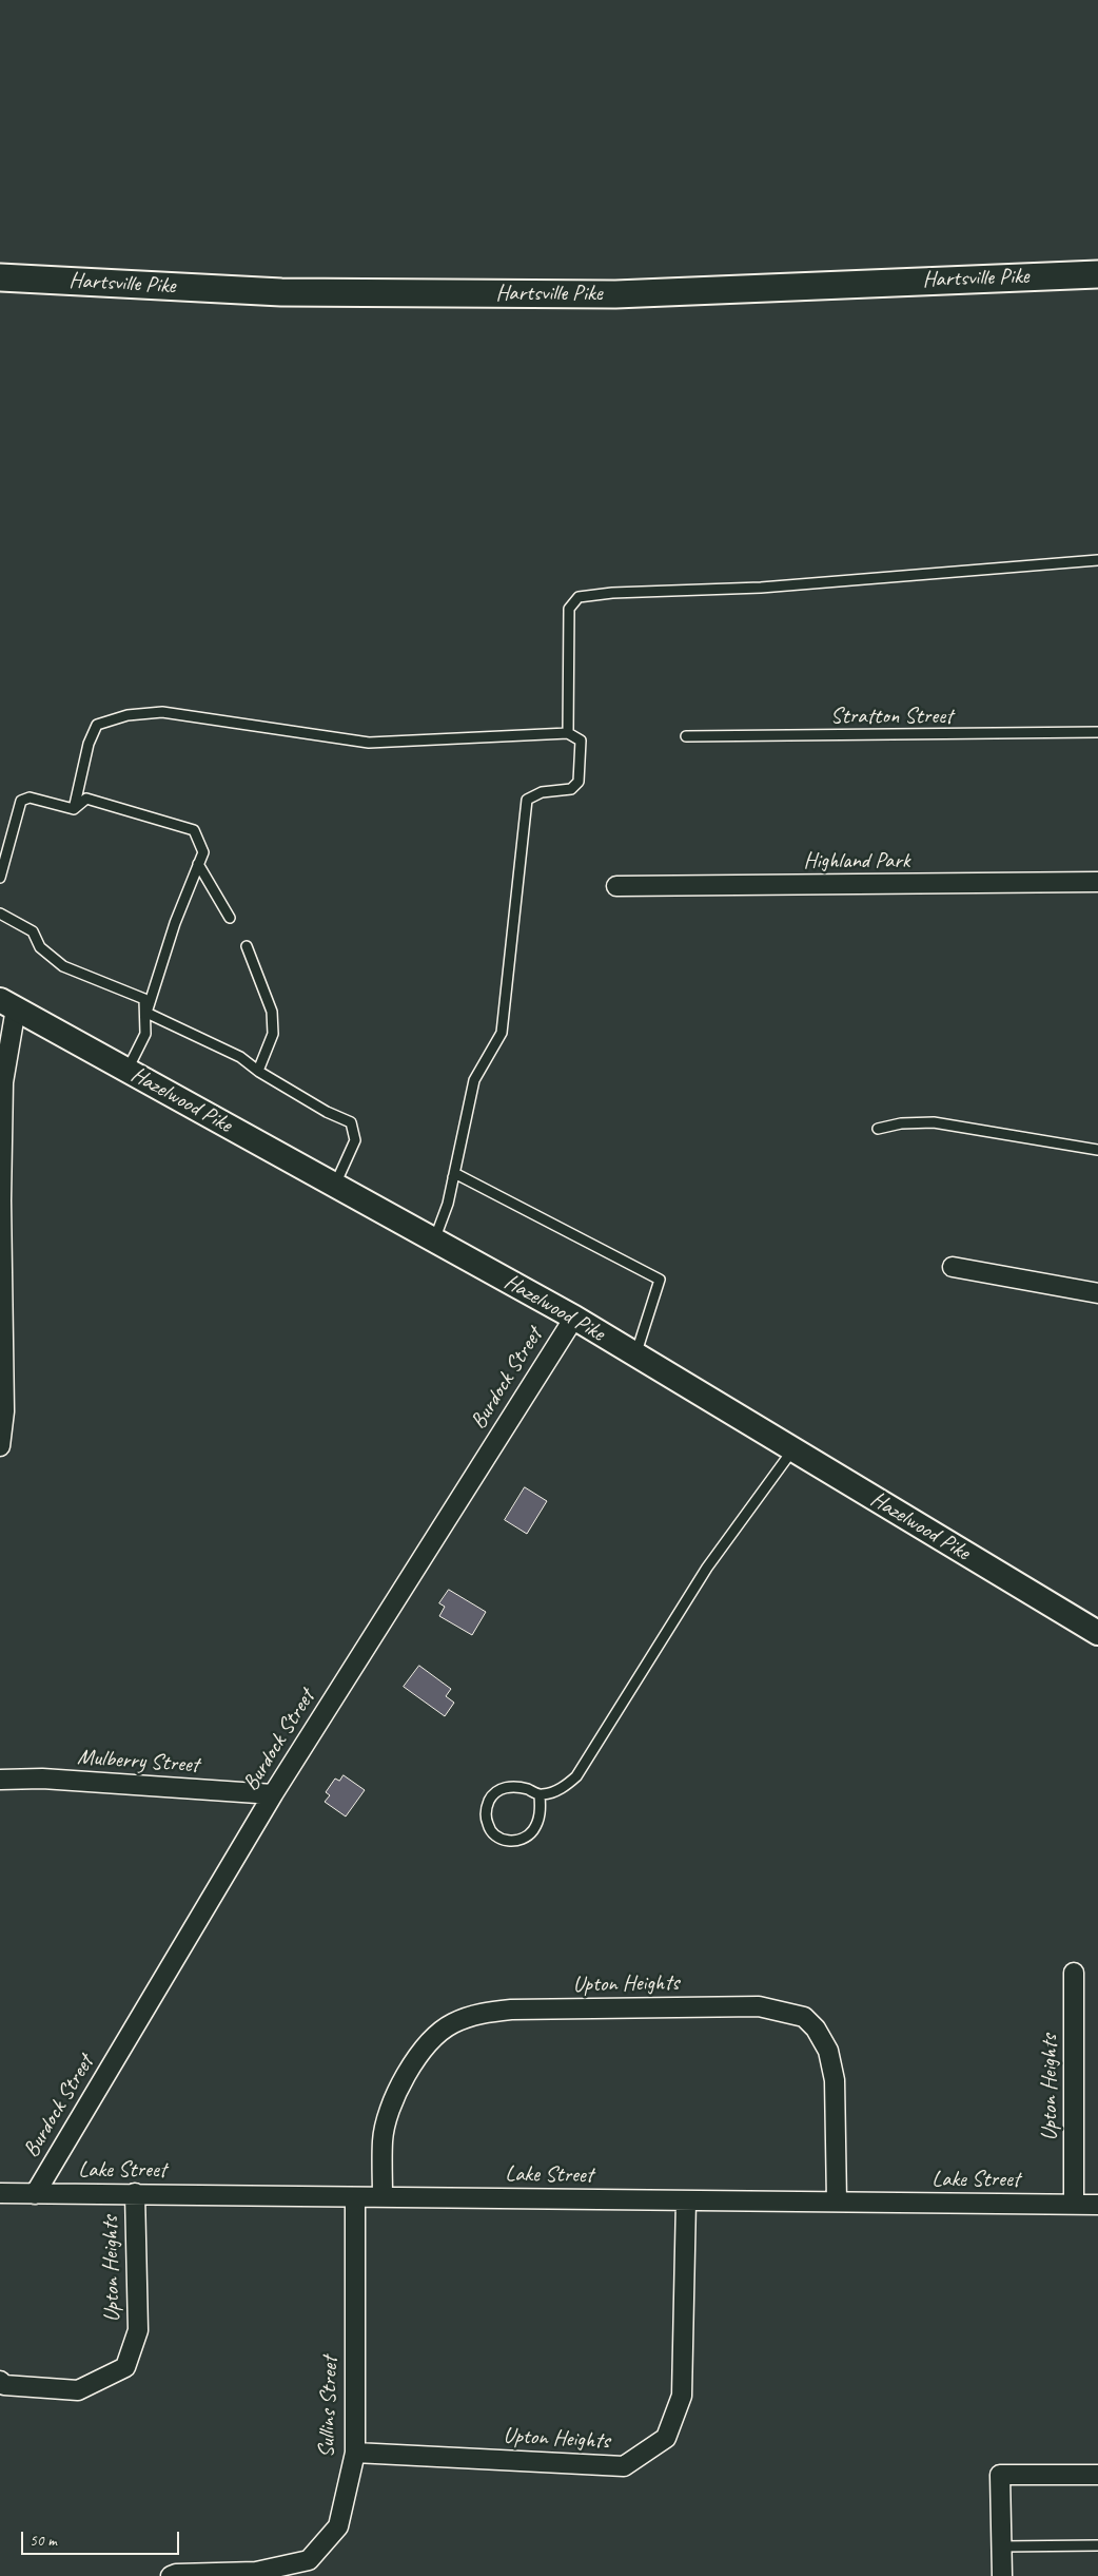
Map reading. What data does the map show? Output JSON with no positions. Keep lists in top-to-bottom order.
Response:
{
  "streets": {
    "main road": ["Hartsville Pike"],
    "street": [
      "Highland Park",
      "Hazelwood Pike",
      "Burdock Street",
      "Mulberry Street",
      "Upton Heights",
      "Lake Street",
      "Sullins Street"
    ],
    "lane": ["Stratton Street"]
  },
  "crossings": [
    ["Hazelwood Pike", "Burdock Street"],
    ["Burdock Street", "Mulberry Street"],
    ["Burdock Street", "Lake Street"],
    ["Upton Heights", "Lake Street"],
    ["Upton Heights", "Sullins Street"],
    ["Lake Street", "Sullins Street"]
  ],
  "scale_bar": "50 m"
}
